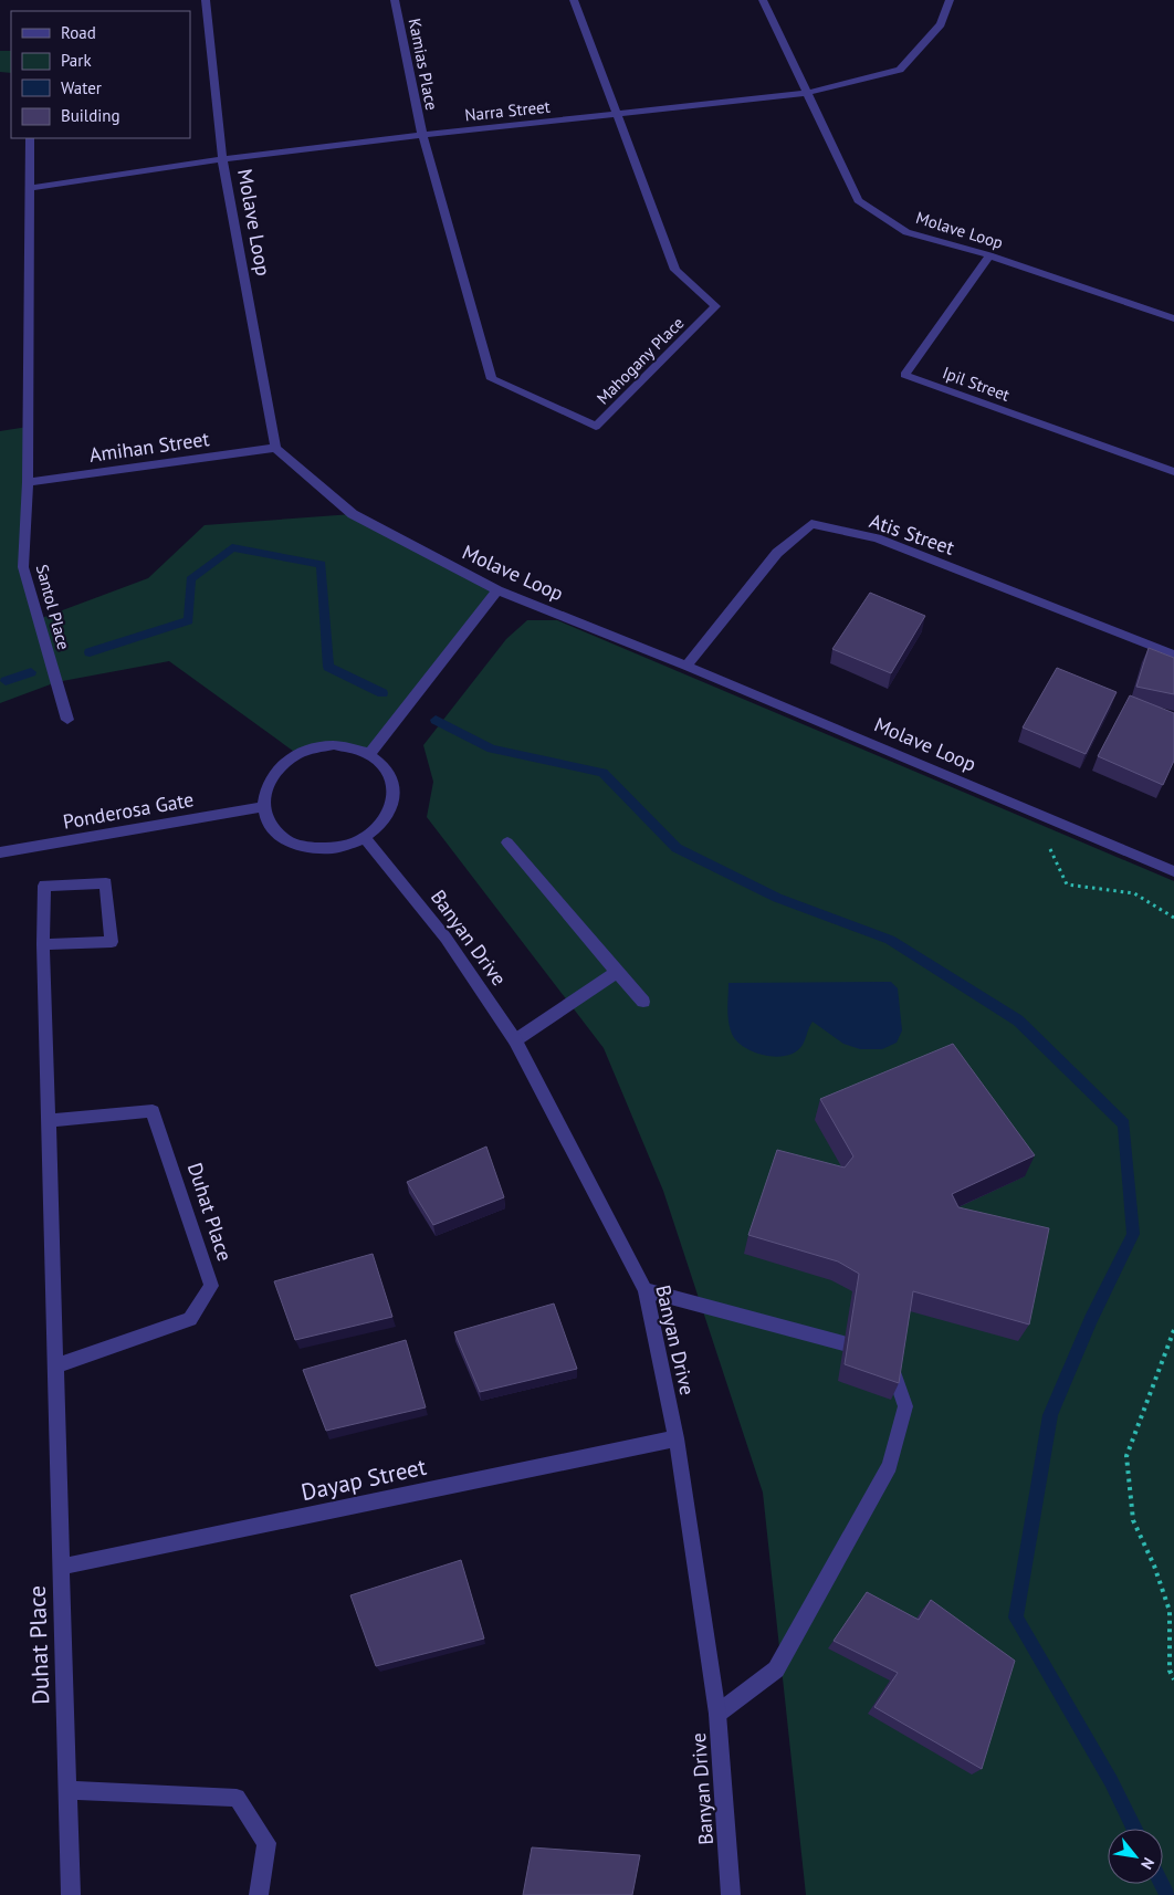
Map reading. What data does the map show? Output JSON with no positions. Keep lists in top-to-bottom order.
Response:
{
  "streets": {
    "street": [
      "Kamias Place",
      "Narra Street",
      "Molave Loop",
      "Mahogany Place",
      "Ipil Street",
      "Amihan Street",
      "Atis Street",
      "Santol Place",
      "Ponderosa Gate",
      "Banyan Drive",
      "Duhat Place",
      "Dayap Street"
    ]
  },
  "crossings": [
    ["Kamias Place", "Narra Street"],
    ["Kamias Place", "Mahogany Place"],
    ["Narra Street", "Molave Loop"],
    ["Narra Street", "Mahogany Place"],
    ["Narra Street", "Santol Place"],
    ["Molave Loop", "Ipil Street"],
    ["Molave Loop", "Amihan Street"],
    ["Molave Loop", "Atis Street"],
    ["Amihan Street", "Santol Place"],
    ["Ponderosa Gate", "Banyan Drive"],
    ["Banyan Drive", "Dayap Street"],
    ["Duhat Place", "Dayap Street"]
  ],
  "legend": [
    "Road",
    "Park",
    "Water",
    "Building"
  ],
  "north": "bottom right"
}
